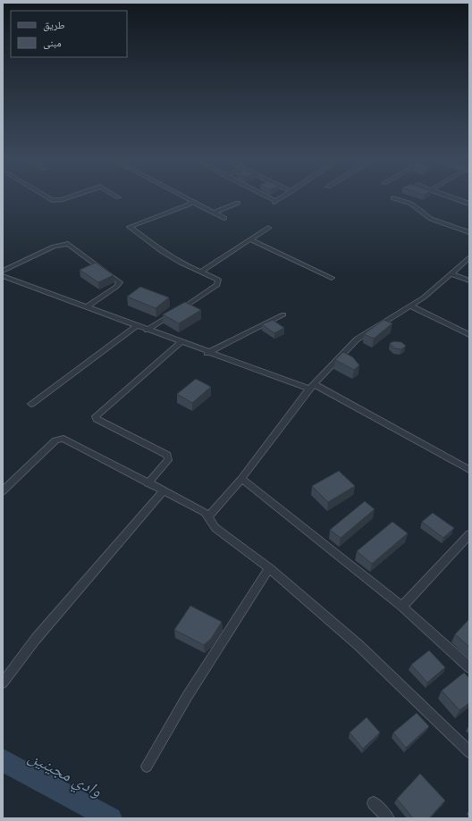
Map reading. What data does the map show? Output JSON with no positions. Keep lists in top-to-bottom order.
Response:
{
  "water": ["وادي مجينين"],
  "legend": ["طريق", "مبنى"]
}
